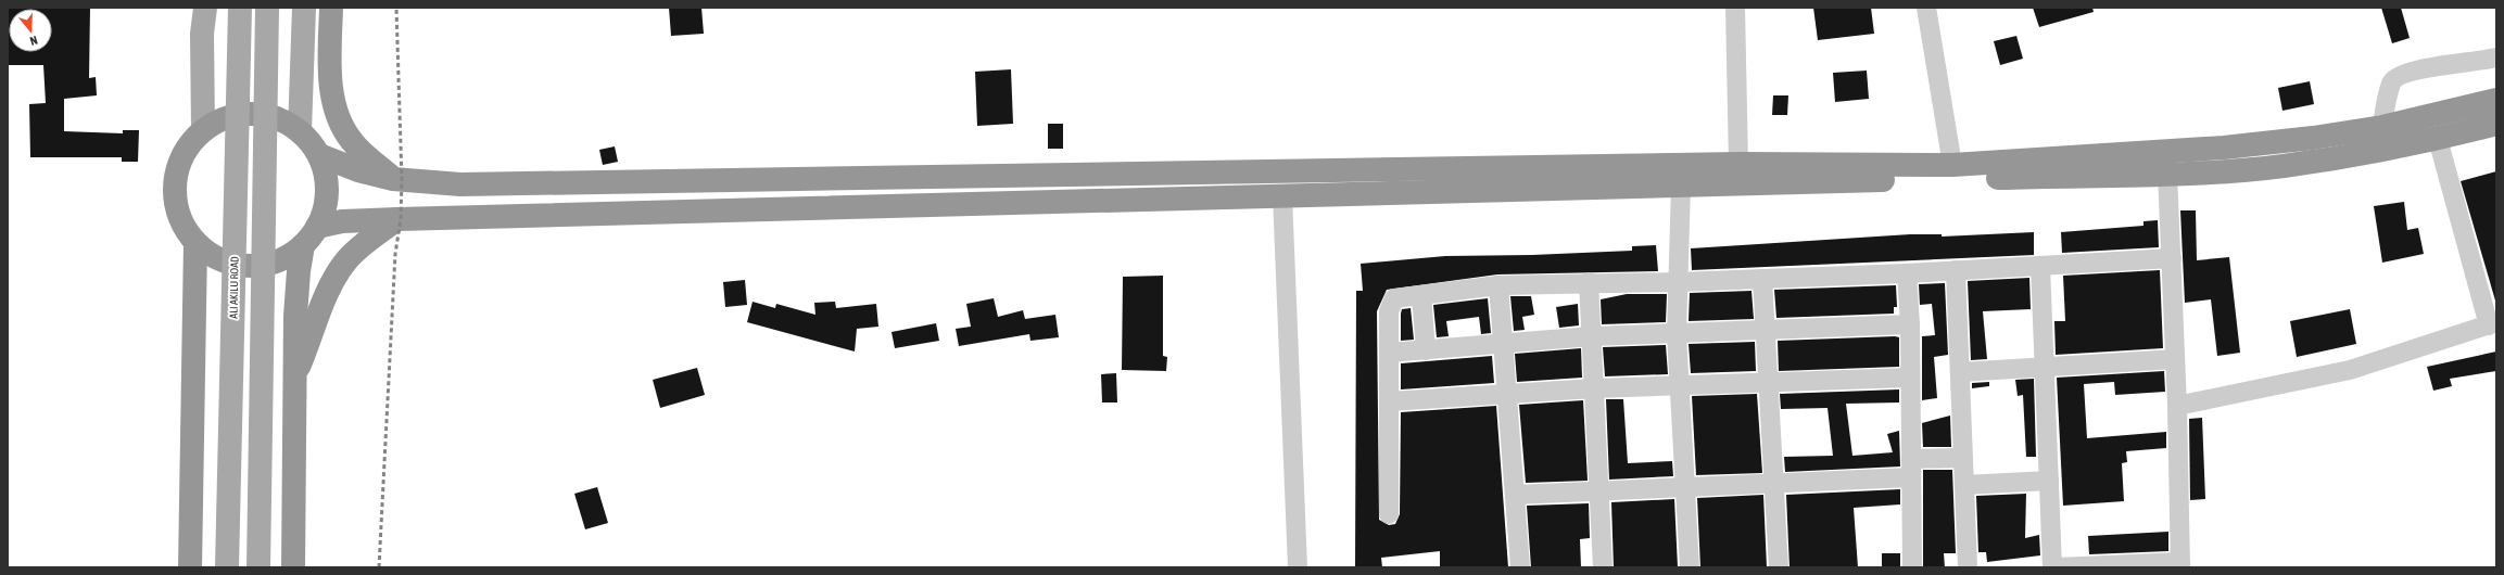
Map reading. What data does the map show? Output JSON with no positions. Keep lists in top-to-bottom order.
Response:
{
  "streets": {
    "main road": ["ALI AKILU ROAD"]
  },
  "north": "bottom"
}
